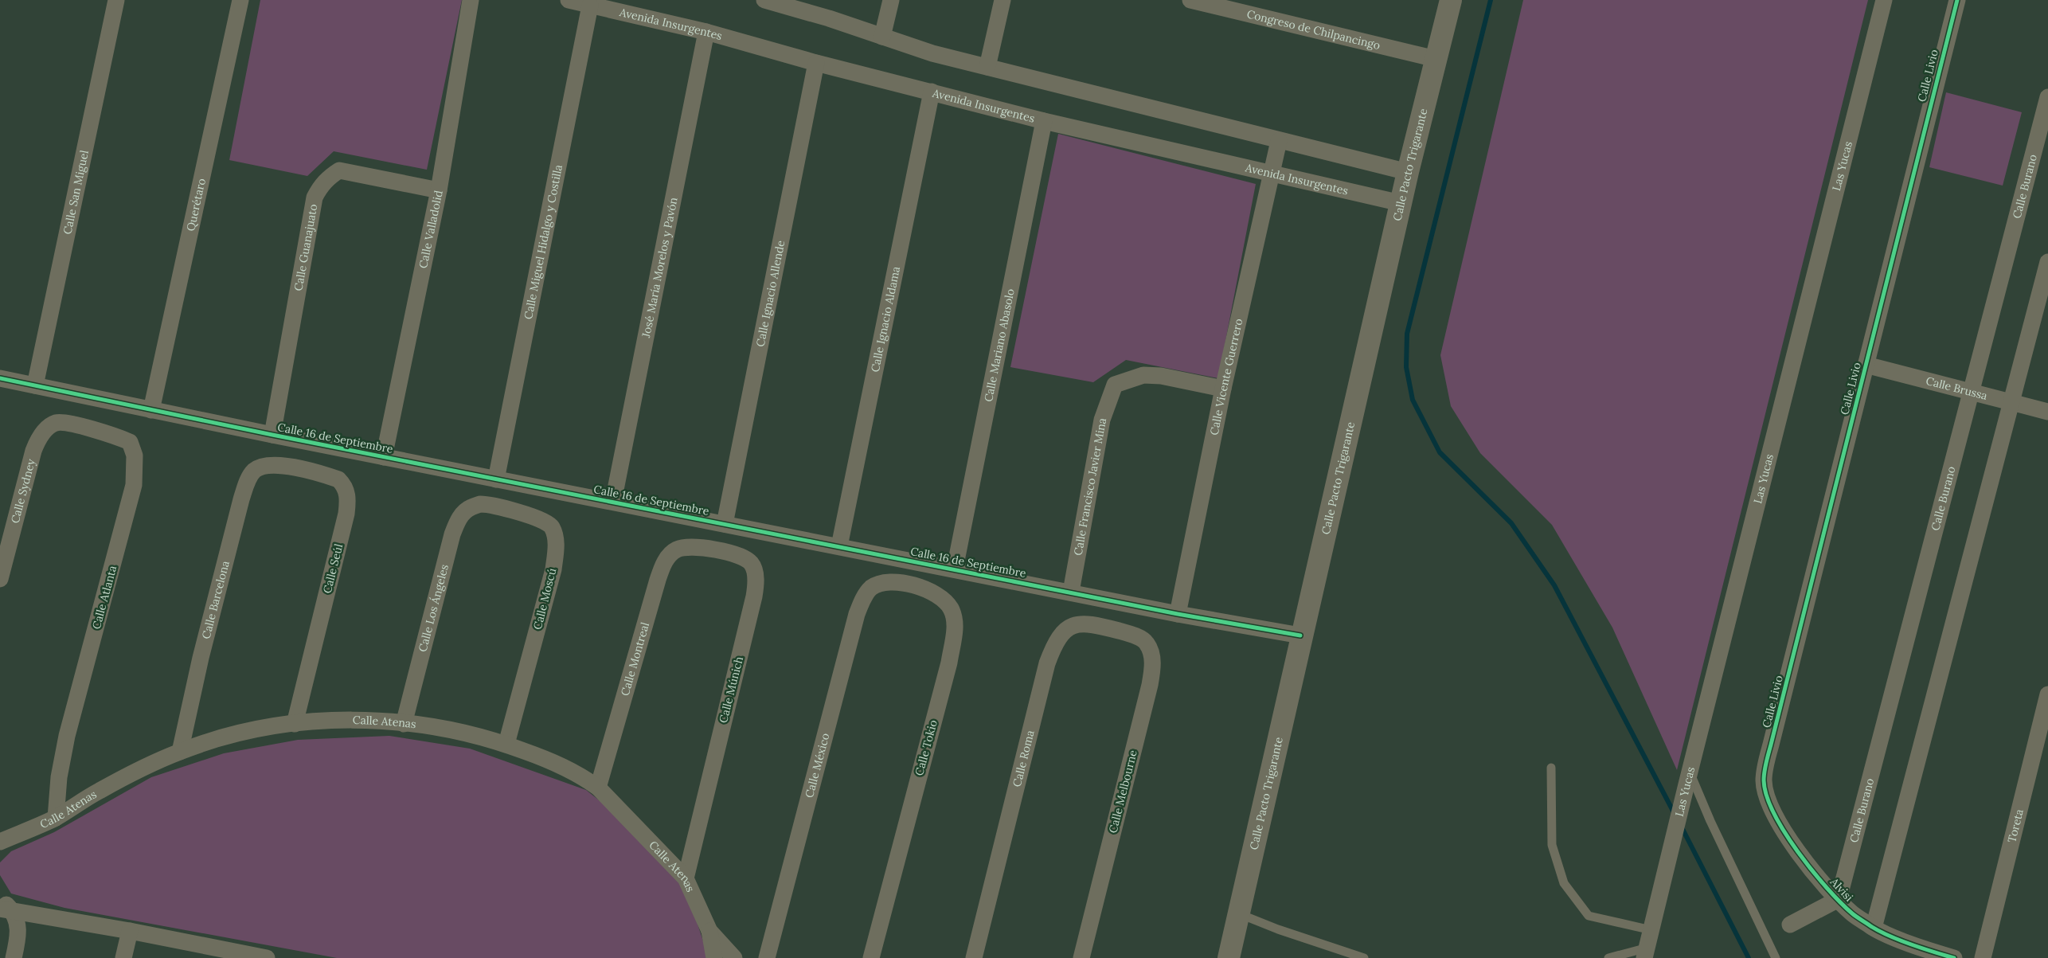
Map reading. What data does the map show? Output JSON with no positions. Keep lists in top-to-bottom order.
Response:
{
  "streets": {
    "street": [
      "Avenida Insurgentes",
      "Congreso de Chilpancingo",
      "Calle Livio",
      "Calle Pacto Trigarante",
      "Las Yucas",
      "Calle Burano",
      "Calle San Miguel",
      "Querétaro",
      "Calle Valladolid",
      "Calle Miguel Hidalgo y Costilla",
      "Calle Guanajuato",
      "José María Morelos y Pavón",
      "Calle Ignacio Allende",
      "Calle Ignacio Aldama",
      "Calle Mariano Abasolo",
      "Calle Vicente Guerrero",
      "Calle Brussa",
      "Calle 16 de Septiembre",
      "Calle Francisco Javier Mina",
      "Calle Sydney",
      "Calle Seúl",
      "Calle Atlanta",
      "Calle Barcelona",
      "Calle Moscú",
      "Calle Los Ángeles",
      "Calle Montreal",
      "Calle Múnich",
      "Calle Atenas",
      "Calle Tokio",
      "Calle Roma",
      "Calle México",
      "Calle Melbourne",
      "Toreta",
      "Alvisi"
    ]
  },
  "crossings": [
    ["Avenida Insurgentes", "Calle Pacto Trigarante"],
    ["Avenida Insurgentes", "Calle Miguel Hidalgo y Costilla"],
    ["Avenida Insurgentes", "José María Morelos y Pavón"],
    ["Avenida Insurgentes", "Calle Ignacio Allende"],
    ["Avenida Insurgentes", "Calle Ignacio Aldama"],
    ["Avenida Insurgentes", "Calle Mariano Abasolo"],
    ["Avenida Insurgentes", "Calle Vicente Guerrero"],
    ["Congreso de Chilpancingo", "Calle Pacto Trigarante"],
    ["Calle Livio", "Calle Brussa"],
    ["Calle Livio", "Alvisi"],
    ["Calle Pacto Trigarante", "Calle 16 de Septiembre"],
    ["Calle Burano", "Calle Brussa"],
    ["Calle Burano", "Alvisi"],
    ["Calle San Miguel", "Calle 16 de Septiembre"],
    ["Querétaro", "Calle 16 de Septiembre"],
    ["Calle Valladolid", "Calle Guanajuato"],
    ["Calle Valladolid", "Calle 16 de Septiembre"],
    ["Calle Miguel Hidalgo y Costilla", "Calle 16 de Septiembre"],
    ["Calle Guanajuato", "Calle 16 de Septiembre"],
    ["José María Morelos y Pavón", "Calle 16 de Septiembre"],
    ["Calle Ignacio Allende", "Calle 16 de Septiembre"],
    ["Calle Ignacio Aldama", "Calle 16 de Septiembre"],
    ["Calle Mariano Abasolo", "Calle 16 de Septiembre"],
    ["Calle Vicente Guerrero", "Calle 16 de Septiembre"],
    ["Calle Vicente Guerrero", "Calle Francisco Javier Mina"],
    ["Calle 16 de Septiembre", "Calle Francisco Javier Mina"],
    ["Calle Sydney", "Calle Atlanta"],
    ["Calle Seúl", "Calle Barcelona"],
    ["Calle Seúl", "Calle Atenas"],
    ["Calle Atlanta", "Calle Atenas"],
    ["Calle Barcelona", "Calle Atenas"],
    ["Calle Moscú", "Calle Los Ángeles"],
    ["Calle Moscú", "Calle Atenas"],
    ["Calle Los Ángeles", "Calle Atenas"],
    ["Calle Montreal", "Calle Múnich"],
    ["Calle Montreal", "Calle Atenas"],
    ["Calle Múnich", "Calle Atenas"],
    ["Calle Tokio", "Calle México"],
    ["Calle Roma", "Calle Melbourne"]
  ]
}
